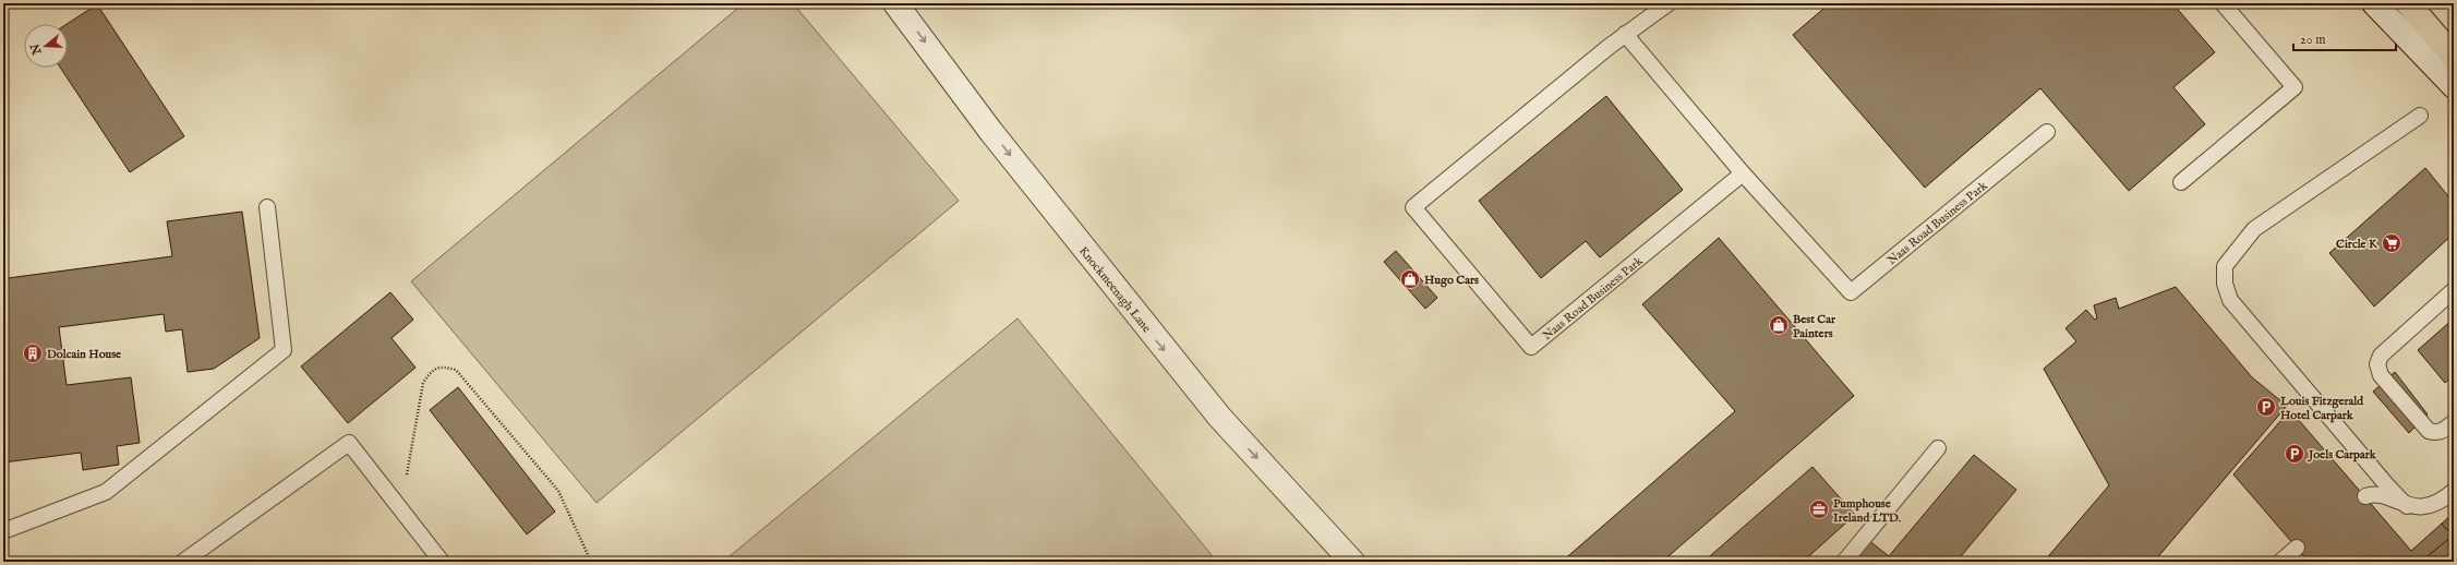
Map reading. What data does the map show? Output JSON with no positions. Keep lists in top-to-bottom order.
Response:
{
  "streets": {
    "street": ["Knockmeenagh Lane"],
    "lane": ["Naas Road Business Park"]
  },
  "one_way": ["Knockmeenagh Lane"],
  "places": {
    "supermarket": ["Circle K"],
    "shop": ["Hugo Cars", "Best Car Painters"],
    "building": ["Dolcain House"],
    "parking": ["Louis Fitzgerald Hotel Carpark", "Joels Carpark"],
    "office": ["Pumphouse Ireland LTD."]
  },
  "scale_bar": "20 m",
  "north": "left"
}
